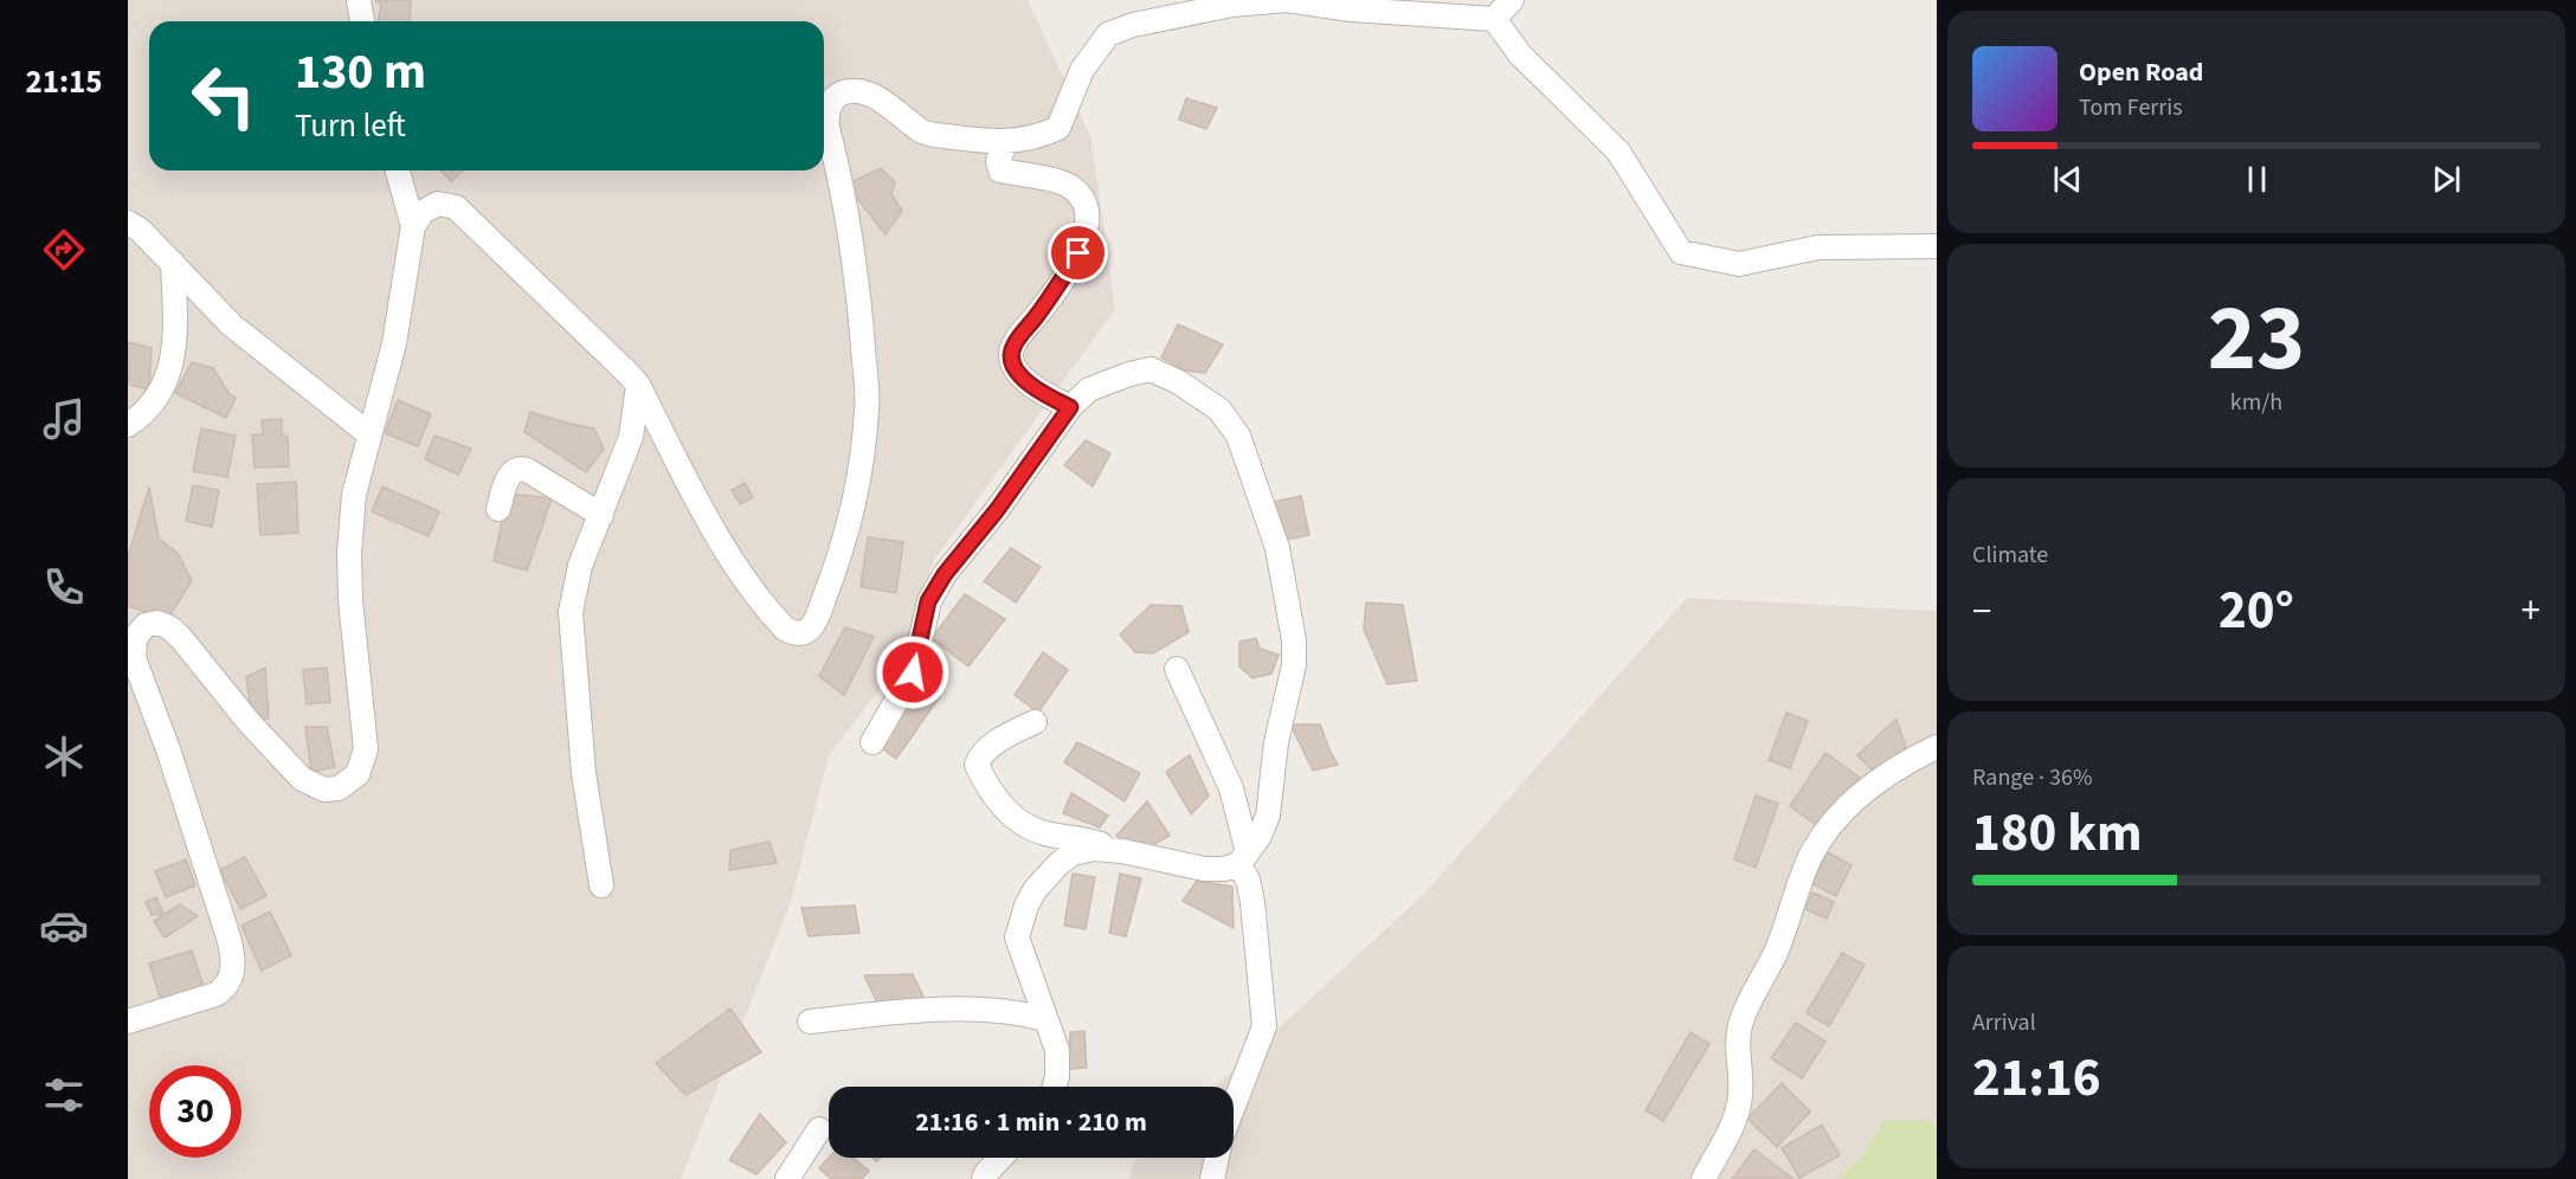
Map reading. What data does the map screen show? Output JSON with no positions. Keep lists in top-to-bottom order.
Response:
{
  "page": {
    "tabs": "21:15",
    "turn": ["130 m", "Turn left"],
    "song": ["Open Road", "Tom Ferris"],
    "tile": [
      ["23", "km/h"],
      "Climate",
      ["Range · 36%", "180 km"],
      ["Arrival", "21:16"]
    ],
    "heat": ["−", "20°", "+"],
    "limit": "30",
    "trip": "21:16 · 1 min · 210 m"
  }
}
